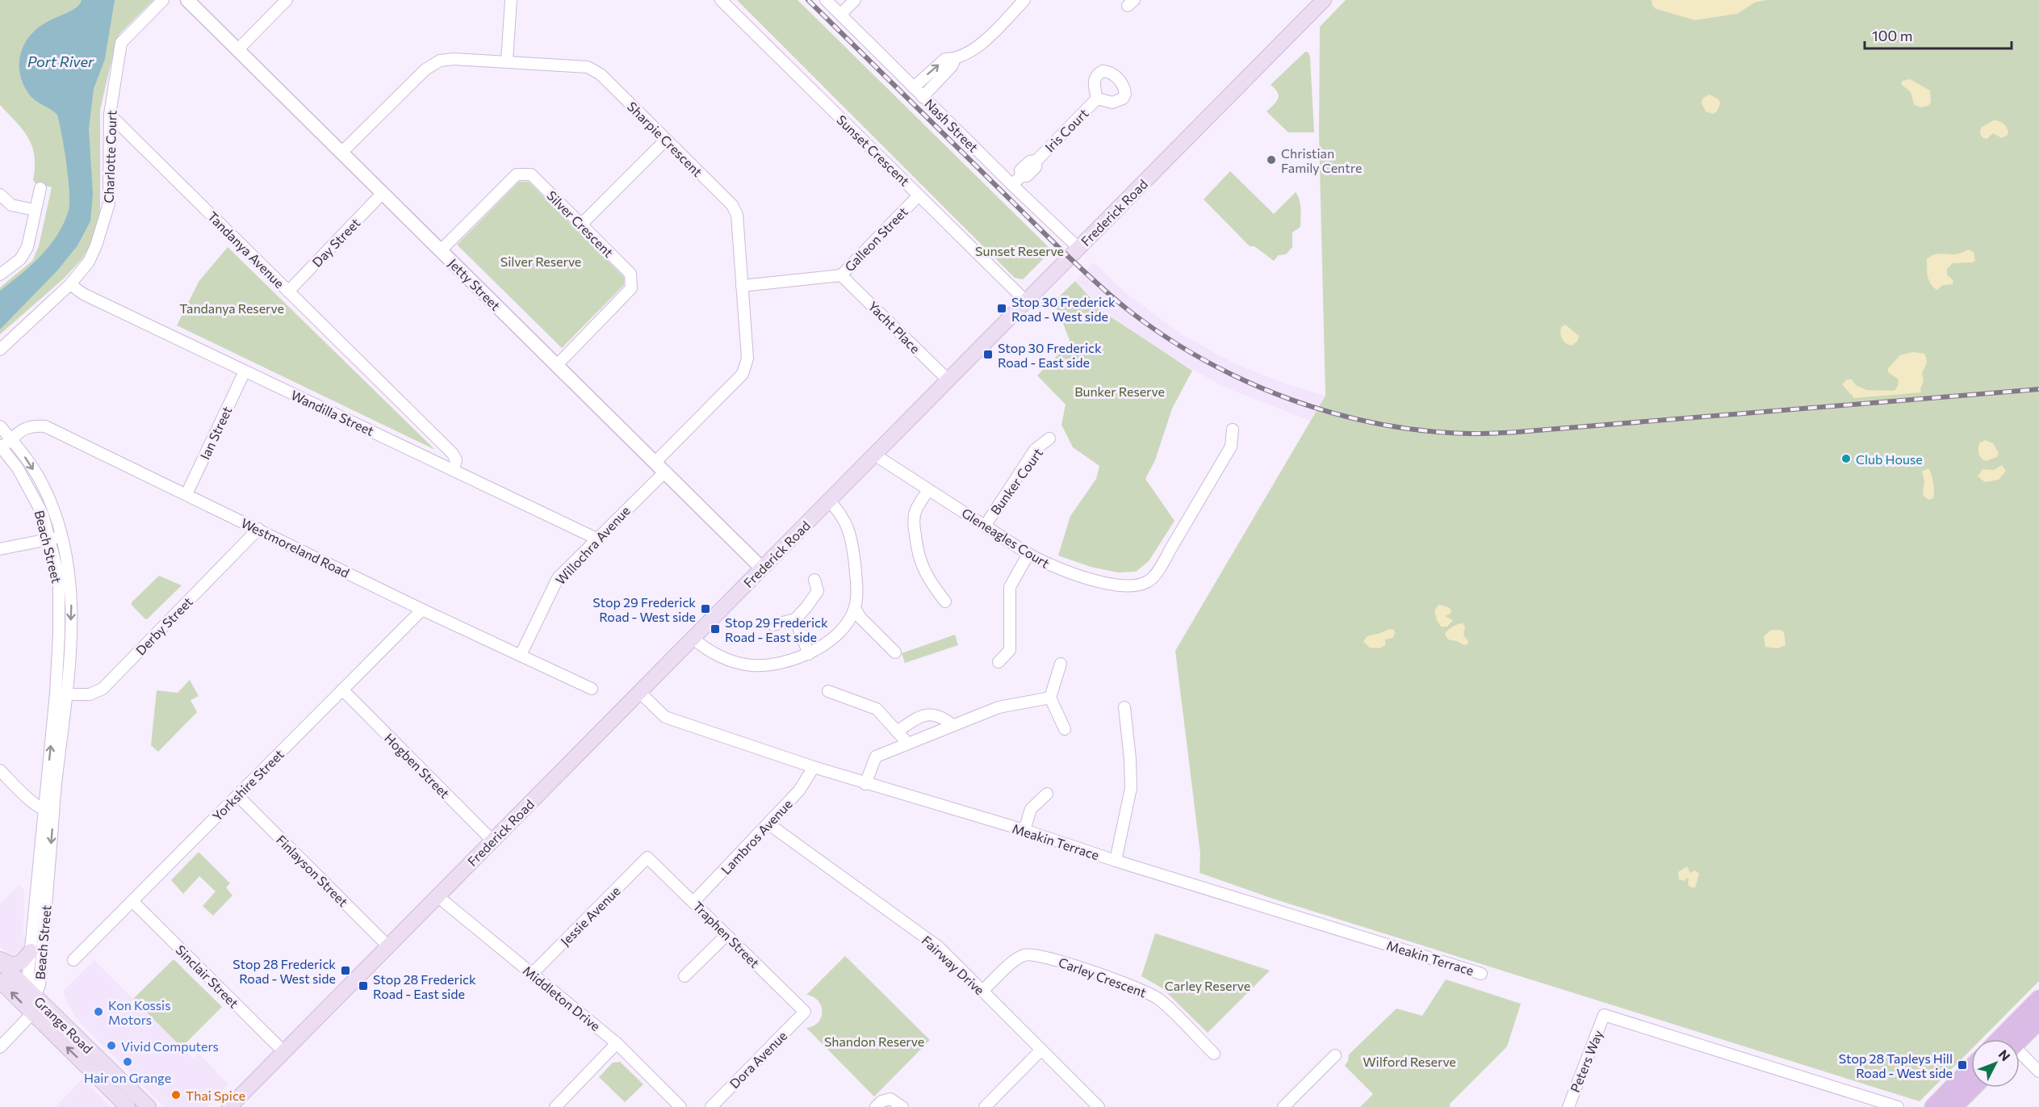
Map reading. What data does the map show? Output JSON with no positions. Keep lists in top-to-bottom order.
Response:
{
  "streets": {
    "main road": ["Frederick Road", "Grange Road"],
    "street": [
      "Nash Street",
      "Iris Court",
      "Sharpie Crescent",
      "Sunset Crescent",
      "Charlotte Court",
      "Silver Crescent",
      "Galleon Street",
      "Day Street",
      "Tandanya Avenue",
      "Jetty Street",
      "Yacht Place",
      "Wandilla Street",
      "Ian Street",
      "Bunker Court",
      "Gleneagles Court",
      "Willochra Avenue",
      "Beach Street",
      "Westmoreland Road",
      "Derby Street",
      "Hogben Street",
      "Yorkshire Street",
      "Lambros Avenue",
      "Meakin Terrace",
      "Finlayson Street",
      "Jessie Avenue",
      "Traphen Street",
      "Fairway Drive",
      "Sinclair Street",
      "Carley Crescent",
      "Middleton Drive",
      "Dora Avenue",
      "Peters Way"
    ]
  },
  "crossings": [
    ["Nash Street", "Iris Court"],
    ["Nash Street", "Frederick Road"],
    ["Sharpie Crescent", "Galleon Street"],
    ["Sharpie Crescent", "Jetty Street"],
    ["Sharpie Crescent", "Willochra Avenue"],
    ["Sunset Crescent", "Frederick Road"],
    ["Sunset Crescent", "Galleon Street"],
    ["Charlotte Court", "Tandanya Avenue"],
    ["Charlotte Court", "Wandilla Street"],
    ["Frederick Road", "Jetty Street"],
    ["Frederick Road", "Yacht Place"],
    ["Frederick Road", "Gleneagles Court"],
    ["Frederick Road", "Hogben Street"],
    ["Frederick Road", "Meakin Terrace"],
    ["Frederick Road", "Finlayson Street"],
    ["Frederick Road", "Sinclair Street"],
    ["Frederick Road", "Middleton Drive"],
    ["Silver Crescent", "Jetty Street"],
    ["Galleon Street", "Yacht Place"],
    ["Day Street", "Tandanya Avenue"],
    ["Day Street", "Jetty Street"],
    ["Tandanya Avenue", "Wandilla Street"],
    ["Jetty Street", "Willochra Avenue"],
    ["Wandilla Street", "Ian Street"],
    ["Wandilla Street", "Willochra Avenue"],
    ["Ian Street", "Westmoreland Road"],
    ["Bunker Court", "Gleneagles Court"],
    ["Willochra Avenue", "Westmoreland Road"],
    ["Beach Street", "Westmoreland Road"],
    ["Beach Street", "Derby Street"],
    ["Beach Street", "Grange Road"],
    ["Westmoreland Road", "Derby Street"],
    ["Westmoreland Road", "Yorkshire Street"],
    ["Hogben Street", "Yorkshire Street"],
    ["Yorkshire Street", "Finlayson Street"],
    ["Yorkshire Street", "Sinclair Street"],
    ["Lambros Avenue", "Meakin Terrace"],
    ["Lambros Avenue", "Traphen Street"],
    ["Lambros Avenue", "Fairway Drive"],
    ["Jessie Avenue", "Traphen Street"],
    ["Jessie Avenue", "Middleton Drive"],
    ["Traphen Street", "Dora Avenue"],
    ["Fairway Drive", "Carley Crescent"]
  ],
  "water": ["Port River"],
  "parks": [
    "Sunset Reserve",
    "Silver Reserve",
    "Tandanya Reserve",
    "Bunker Reserve",
    "Carley Reserve",
    "Shandon Reserve",
    "Wilford Reserve"
  ],
  "places": {
    "other": [
      "Christian Family Centre",
      "Club House",
      "Kon Kossis Motors",
      "Vivid Computers",
      "Hair on Grange",
      "Thai Spice"
    ],
    "transit": [
      "Stop 30 Frederick Road - West side",
      "Stop 30 Frederick Road - East side",
      "Stop 29 Frederick Road - West side",
      "Stop 29 Frederick Road - East side",
      "Stop 28 Frederick Road - West side",
      "Stop 28 Frederick Road - East side",
      "Stop 28 Tapleys Hill Road - West side"
    ]
  },
  "scale_bar": "100 m",
  "north": "top right"
}
